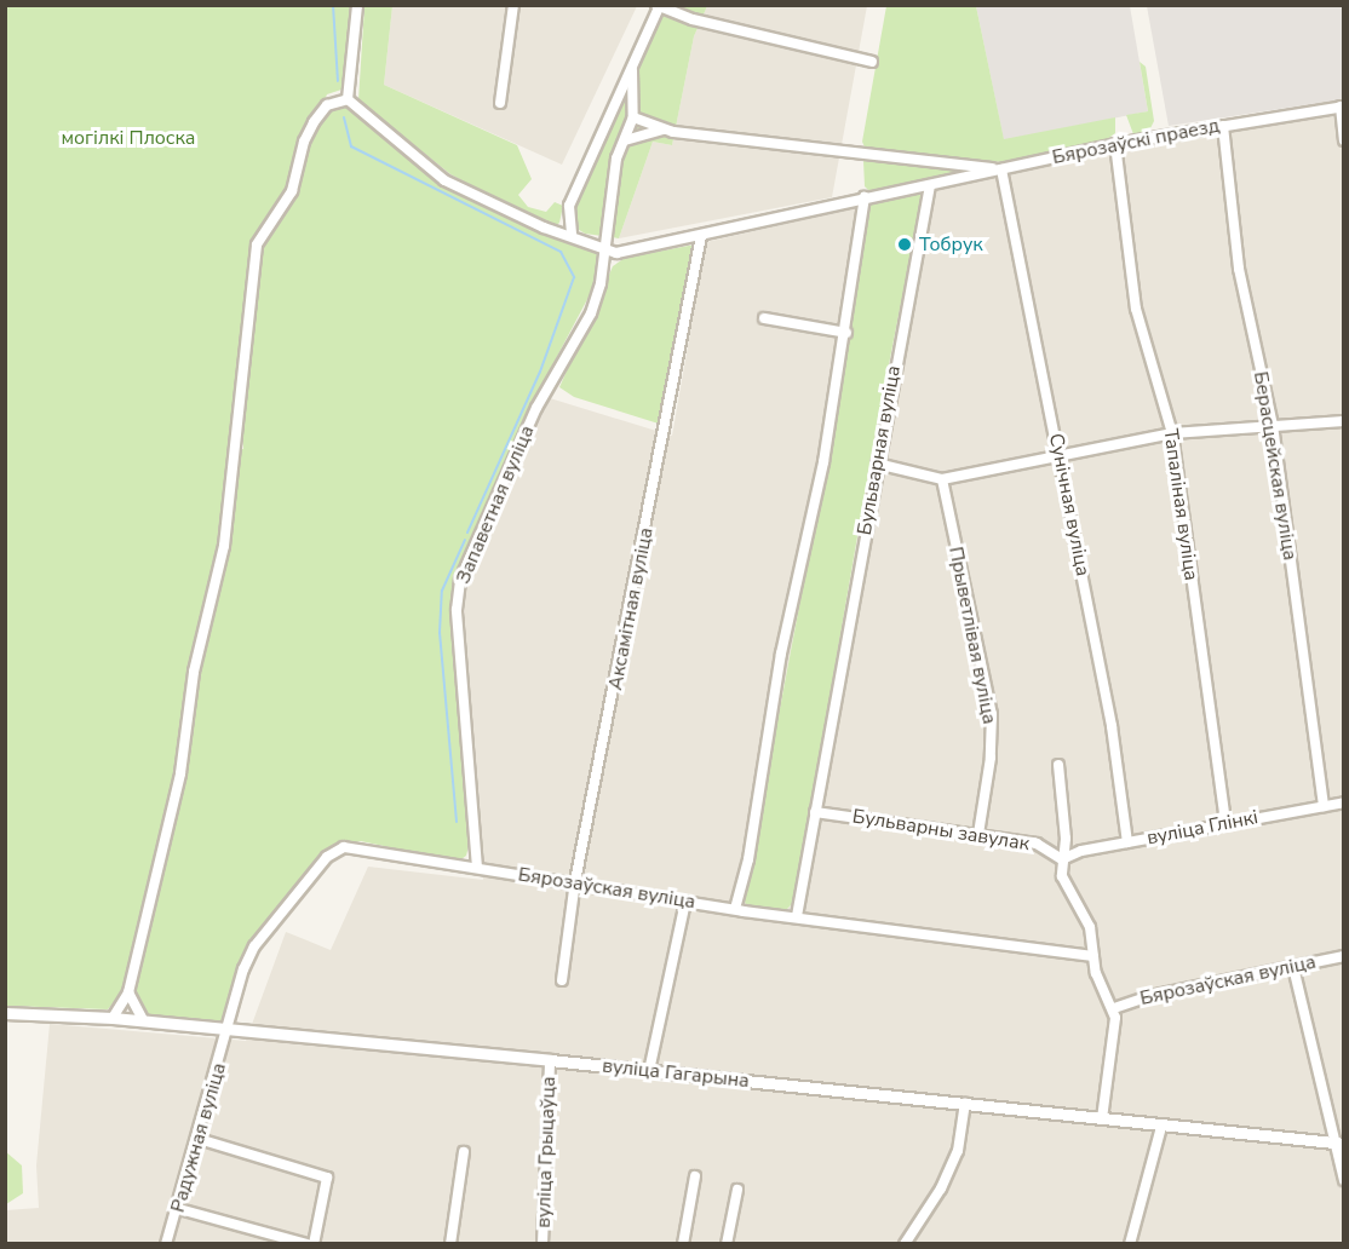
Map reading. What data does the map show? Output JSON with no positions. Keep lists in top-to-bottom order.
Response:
{
  "streets": {
    "street": [
      "Бярозаўскі праезд",
      "Бульварная вуліца",
      "Берасцейская вуліца",
      "Запаветная вуліца",
      "Сунічная вуліца",
      "Тапаліная вуліца",
      "Аксамітная вуліца",
      "Прыветлівая вуліца",
      "вуліца Глінкі",
      "Бульварны завулак",
      "Бярозаўская вуліца",
      "вуліца Гагарына",
      "Радужная вуліца",
      "вуліца Грыцаўца"
    ]
  },
  "crossings": [
    ["Бярозаўскі праезд", "Бульварная вуліца"],
    ["Бярозаўскі праезд", "Берасцейская вуліца"],
    ["Бярозаўскі праезд", "Сунічная вуліца"],
    ["Бярозаўскі праезд", "Тапаліная вуліца"],
    ["Бульварная вуліца", "Бульварны завулак"],
    ["Бульварная вуліца", "Бярозаўская вуліца"],
    ["Берасцейская вуліца", "вуліца Глінкі"],
    ["Запаветная вуліца", "Бярозаўская вуліца"],
    ["Сунічная вуліца", "вуліца Глінкі"],
    ["Тапаліная вуліца", "вуліца Глінкі"],
    ["Аксамітная вуліца", "Бярозаўская вуліца"],
    ["Прыветлівая вуліца", "Бульварны завулак"],
    ["вуліца Глінкі", "Бульварны завулак"],
    ["Бярозаўская вуліца", "вуліца Гагарына"],
    ["Бярозаўская вуліца", "Радужная вуліца"],
    ["вуліца Гагарына", "Радужная вуліца"],
    ["вуліца Гагарына", "вуліца Грыцаўца"]
  ],
  "parks": ["могілкі Плоска"],
  "places": ["Тобрук"]
}
